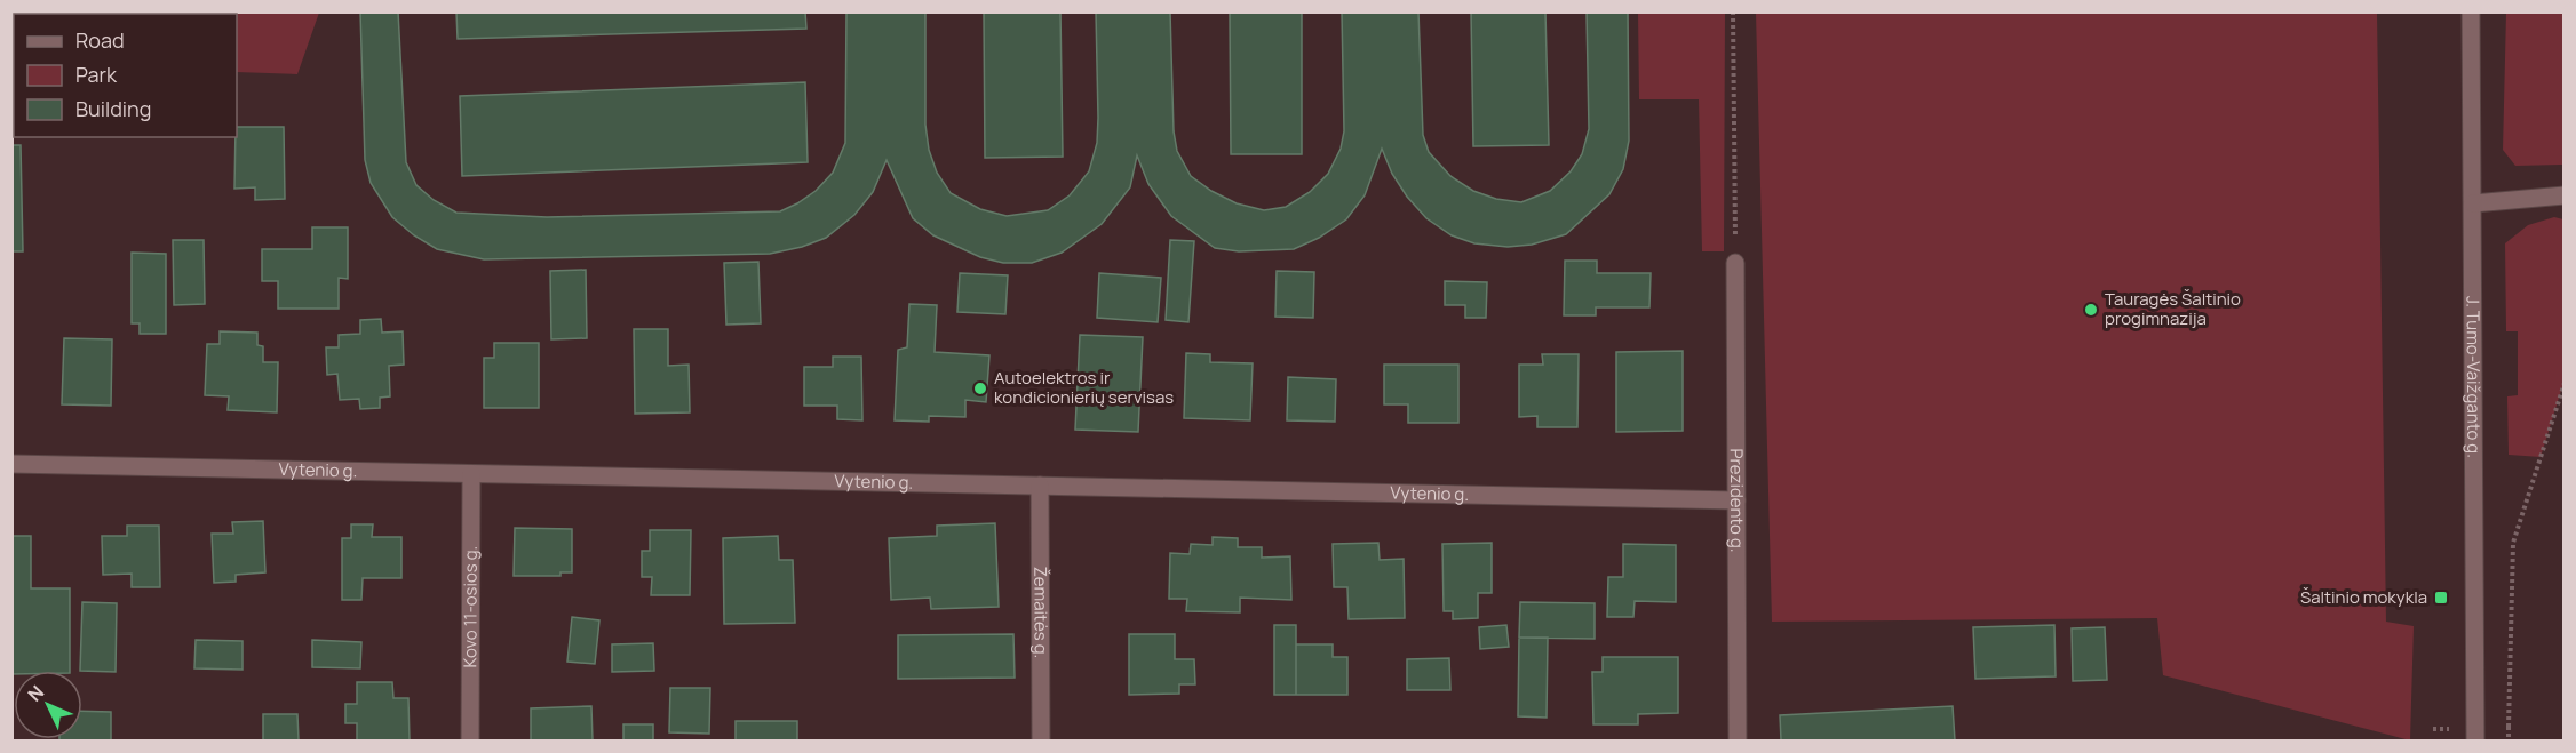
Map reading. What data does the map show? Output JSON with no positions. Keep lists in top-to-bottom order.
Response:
{
  "streets": {
    "street": [
      "J. Tumo-Vaižganto g.",
      "Vytenio g.",
      "Prezidento g.",
      "Kovo 11-osios g.",
      "Žemaitės g."
    ]
  },
  "crossings": [
    ["Vytenio g.", "Prezidento g."],
    ["Vytenio g.", "Kovo 11-osios g."],
    ["Vytenio g.", "Žemaitės g."]
  ],
  "places": {
    "other": ["Tauragės Šaltinio progimnazija", "Autoelektros ir kondicionierių servisas"],
    "transit": ["Šaltinio mokykla"]
  },
  "legend": ["Road", "Park", "Building"],
  "north": "top left"
}
